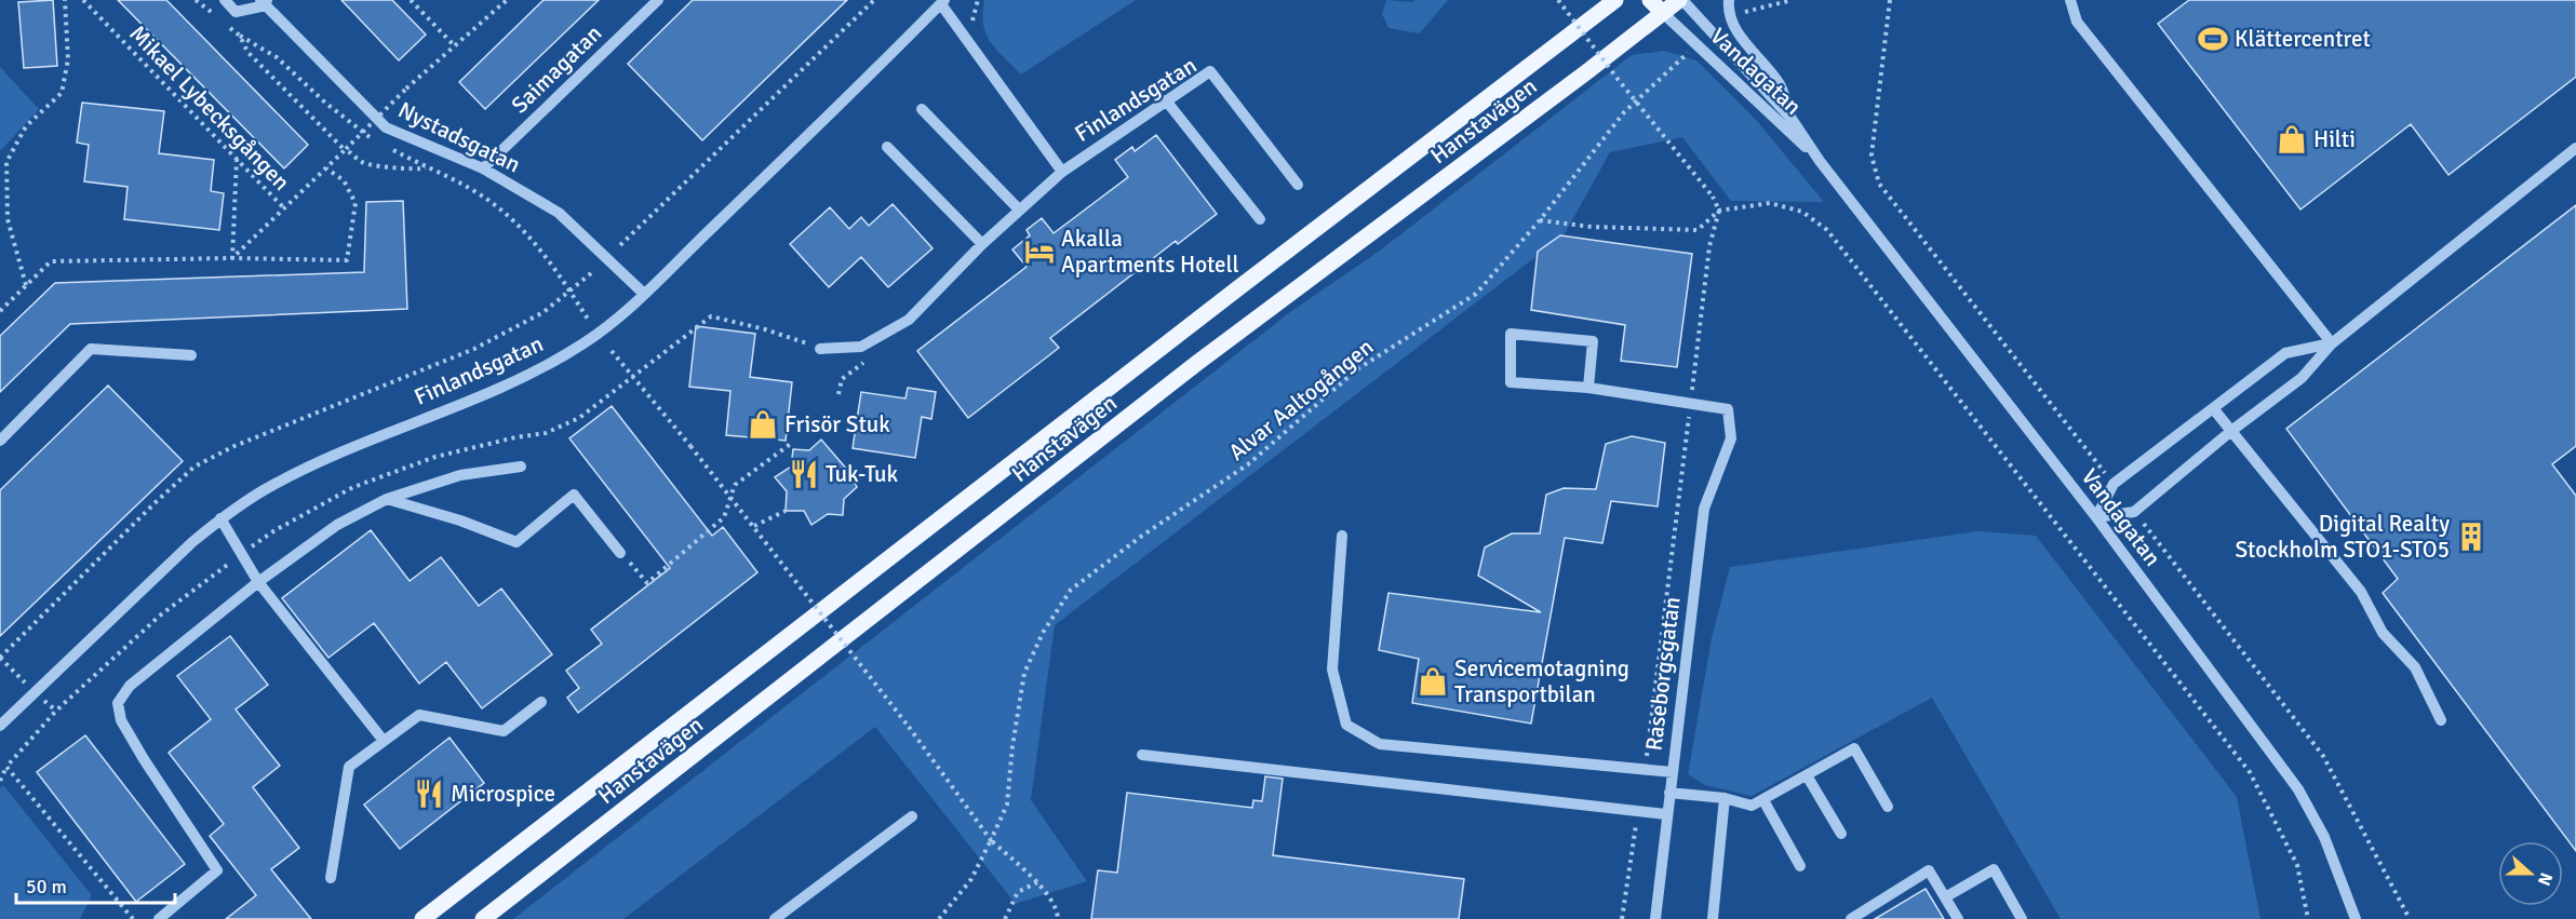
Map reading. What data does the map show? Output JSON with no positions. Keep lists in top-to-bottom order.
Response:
{
  "streets": {
    "main road": ["Hanstavägen"],
    "street": [
      "Saimagatan",
      "Vandagatan",
      "Finlandsgatan",
      "Nystadsgatan",
      "Raseborgsgatan"
    ],
    "path": ["Mikael Lybecksgången", "Alvar Aaltogången"]
  },
  "crossings": [
    ["Saimagatan", "Nystadsgatan"],
    ["Vandagatan", "Hanstavägen"],
    ["Vandagatan", "Alvar Aaltogången"],
    ["Finlandsgatan", "Nystadsgatan"]
  ],
  "places": {
    "sports": ["Klättercentret"],
    "shop": ["Hilti", "Frisör Stuk", "Servicemotagning Transportbilan"],
    "hotel": ["Akalla Apartments Hotell"],
    "restaurant": ["Tuk-Tuk", "Microspice"],
    "building": ["Digital Realty Stockholm STO1-STO5"]
  },
  "scale_bar": "50 m",
  "north": "right"
}
